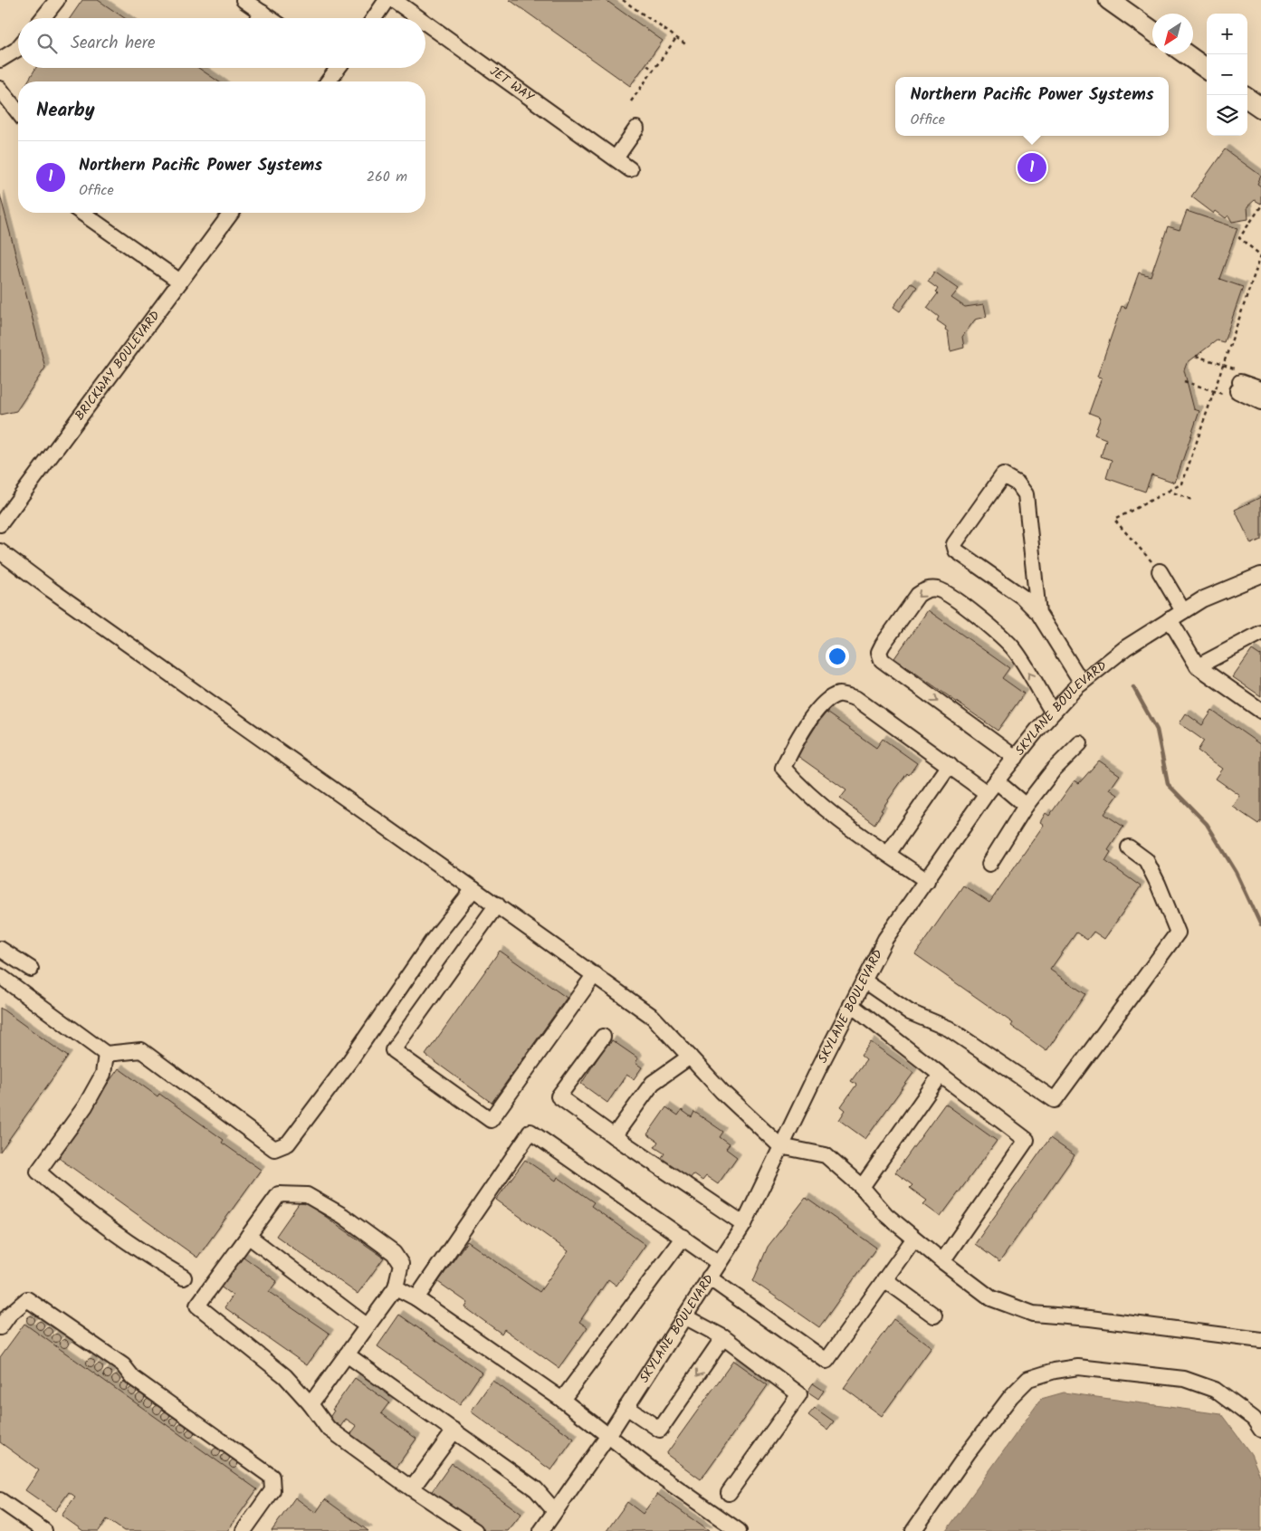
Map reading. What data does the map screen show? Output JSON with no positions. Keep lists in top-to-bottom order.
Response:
{
  "streets": {
    "street": ["JET WAY", "BRICKWAY BOULEVARD", "SKYLANE BOULEVARD"]
  },
  "north": "bottom left",
  "page": {
    "map_buttons": ["+", "−"],
    "search": "Search here",
    "popup": ["Northern Pacific Power Systems", "Office"],
    "heading": "Nearby",
    "list": [
      {
        "mark": "1",
        "name": "Northern Pacific Power Systems",
        "note": "Office",
        "value": "260 m"
      }
    ],
    "pins": "1"
  }
}
